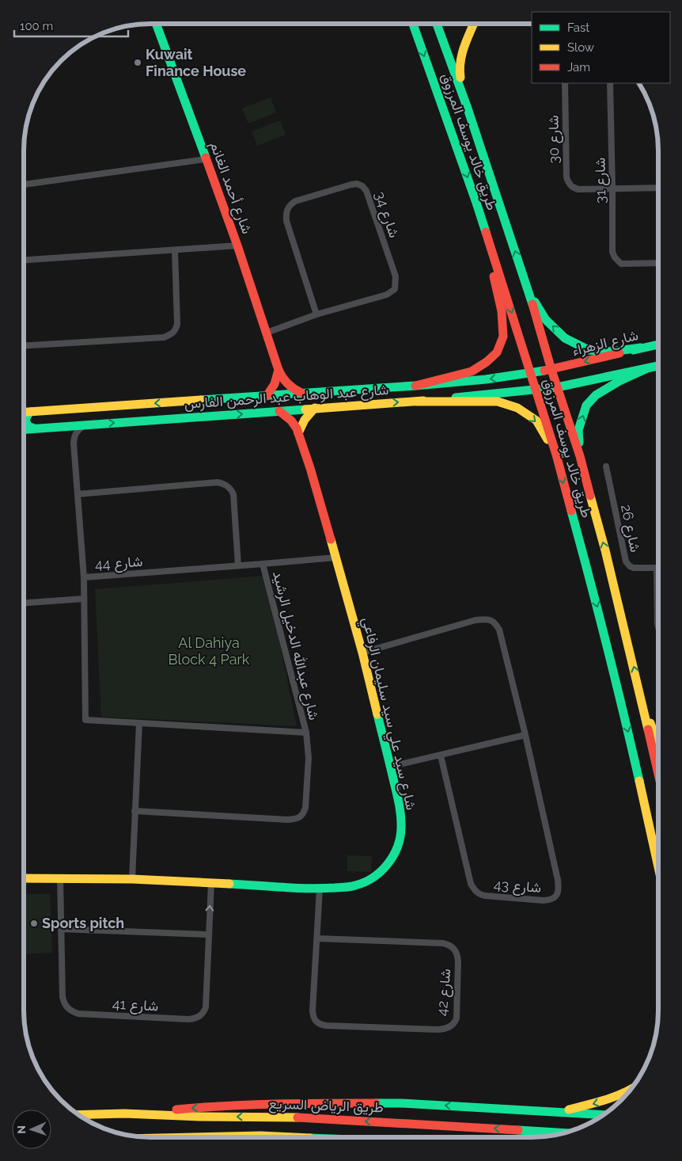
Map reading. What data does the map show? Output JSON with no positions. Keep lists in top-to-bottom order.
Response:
{
  "streets": {
    "main road": [
      "طريق خالد يوسف المرزوق",
      "شارع أحمد الغانم",
      "شارع الزهراء",
      "شارع عبد الوهاب عبد الرحمن الفارس",
      "شارع سيد علي سيد سليمان الرفاعي",
      "طريق الرياض السريع"
    ],
    "street": [
      "شارع 30",
      "شارع 31",
      "شارع 34",
      "شارع 26",
      "شارع 44",
      "شارع عبدالله الدخيل الرشيد",
      "شارع 43",
      "شارع 42",
      "شارع 41"
    ]
  },
  "crossings": [
    ["شارع 30", "شارع 31"],
    ["طريق خالد يوسف المرزوق", "شارع الزهراء"],
    ["طريق خالد يوسف المرزوق", "شارع عبد الوهاب عبد الرحمن الفارس"],
    ["شارع أحمد الغانم", "شارع 34"],
    ["شارع أحمد الغانم", "شارع عبد الوهاب عبد الرحمن الفارس"],
    ["شارع الزهراء", "شارع عبد الوهاب عبد الرحمن الفارس"],
    ["شارع عبد الوهاب عبد الرحمن الفارس", "شارع سيد علي سيد سليمان الرفاعي"],
    ["شارع 44", "شارع عبدالله الدخيل الرشيد"],
    ["شارع 44", "شارع سيد علي سيد سليمان الرفاعي"],
    ["شارع سيد علي سيد سليمان الرفاعي", "شارع 43"],
    ["شارع سيد علي سيد سليمان الرفاعي", "شارع 42"],
    ["شارع سيد علي سيد سليمان الرفاعي", "شارع 41"]
  ],
  "parks": ["Al Dahiya Block 4 Park"],
  "places": ["Kuwait Finance House", "Sports pitch"],
  "legend": ["Fast", "Slow", "Jam"],
  "scale_bar": "100 m",
  "north": "left"
}
